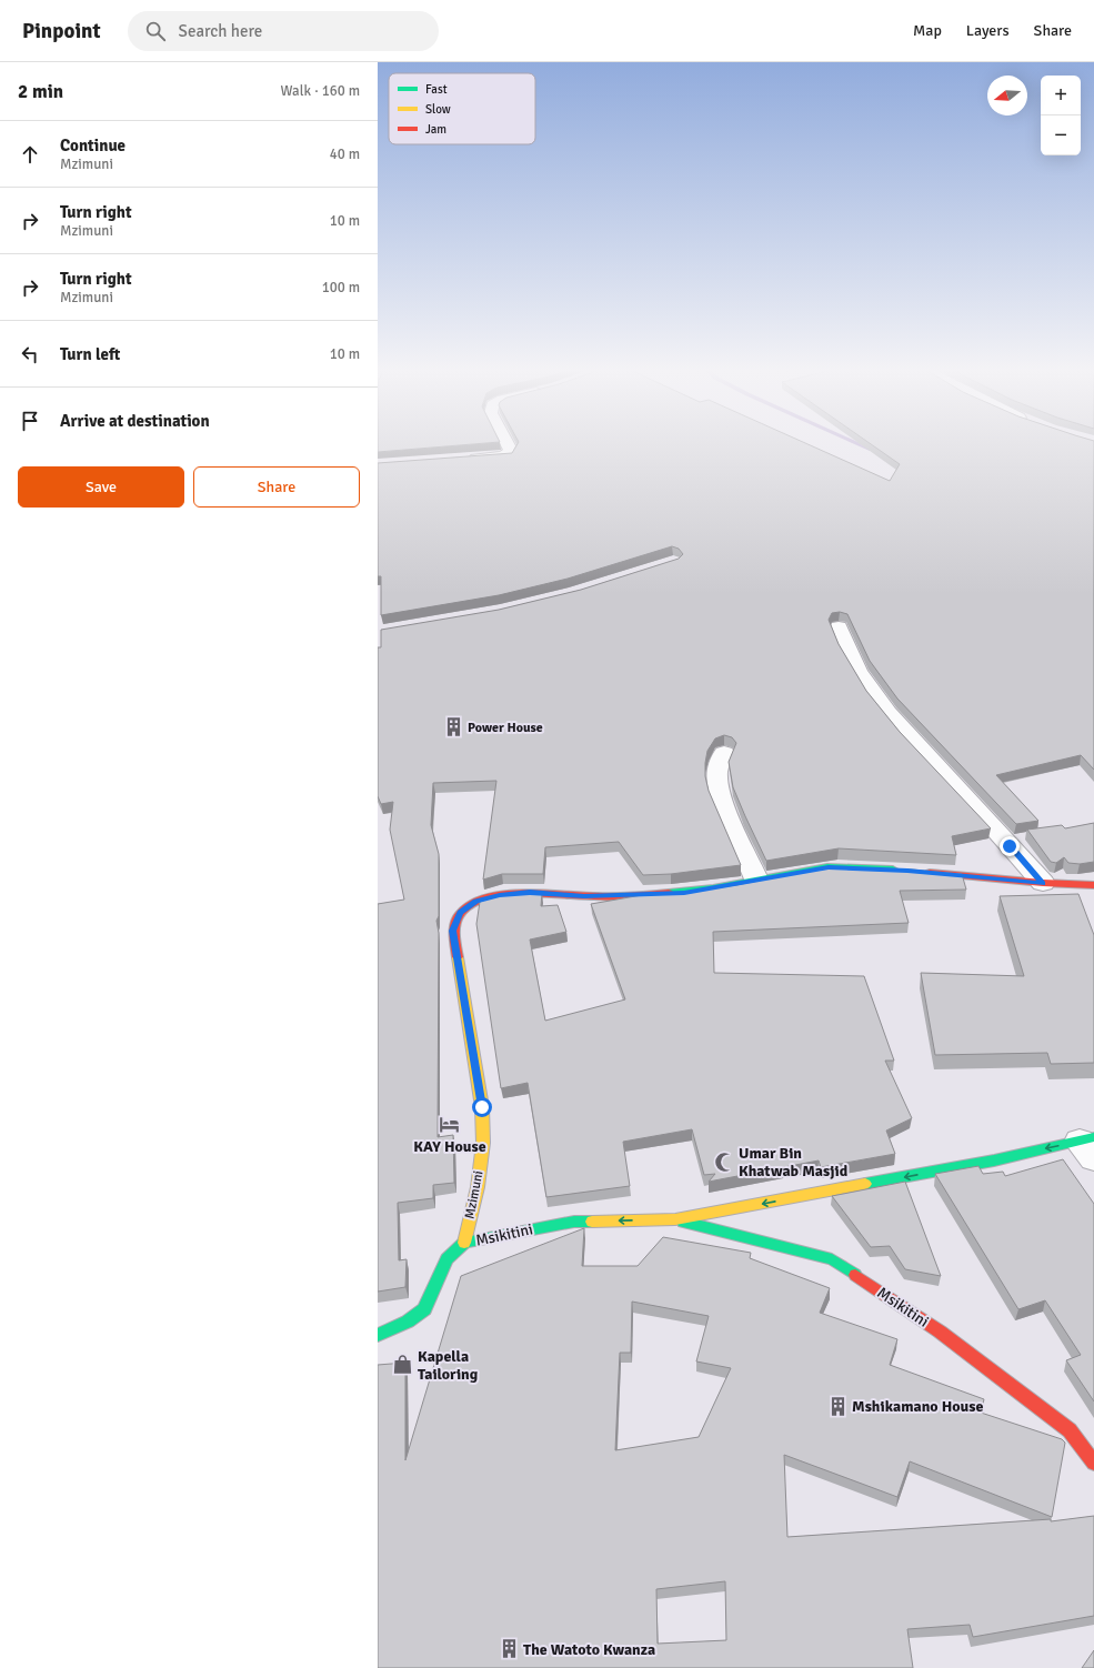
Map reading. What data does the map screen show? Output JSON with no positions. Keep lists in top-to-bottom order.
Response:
{
  "streets": {
    "street": ["Mzimuni", "Msikitini"]
  },
  "crossings": [
    ["Mzimuni", "Msikitini"]
  ],
  "one_way": ["Msikitini"],
  "places": {
    "building": ["Power House", "Mshikamano House", "The Watoto Kwanza"],
    "hotel": ["KAY House"],
    "mosque": ["Umar Bin Khatwab Masjid"],
    "shop": ["Kapella Tailoring"]
  },
  "legend": ["Fast", "Slow", "Jam"],
  "north": "left",
  "page": {
    "header": "Pinpoint",
    "search": "Search here",
    "nav": ["Map", "Layers", "Share"],
    "heading": ["2 min", "Walk · 160 m"],
    "map_buttons": ["+", "−"],
    "list": [
      ["Continue", "Mzimuni", "40 m"],
      ["Turn right", "Mzimuni", "10 m"],
      ["Turn right", "Mzimuni", "100 m"],
      ["Turn left", "10 m"],
      "Arrive at destination"
    ],
    "buttons": ["Save", "Share"]
  }
}
